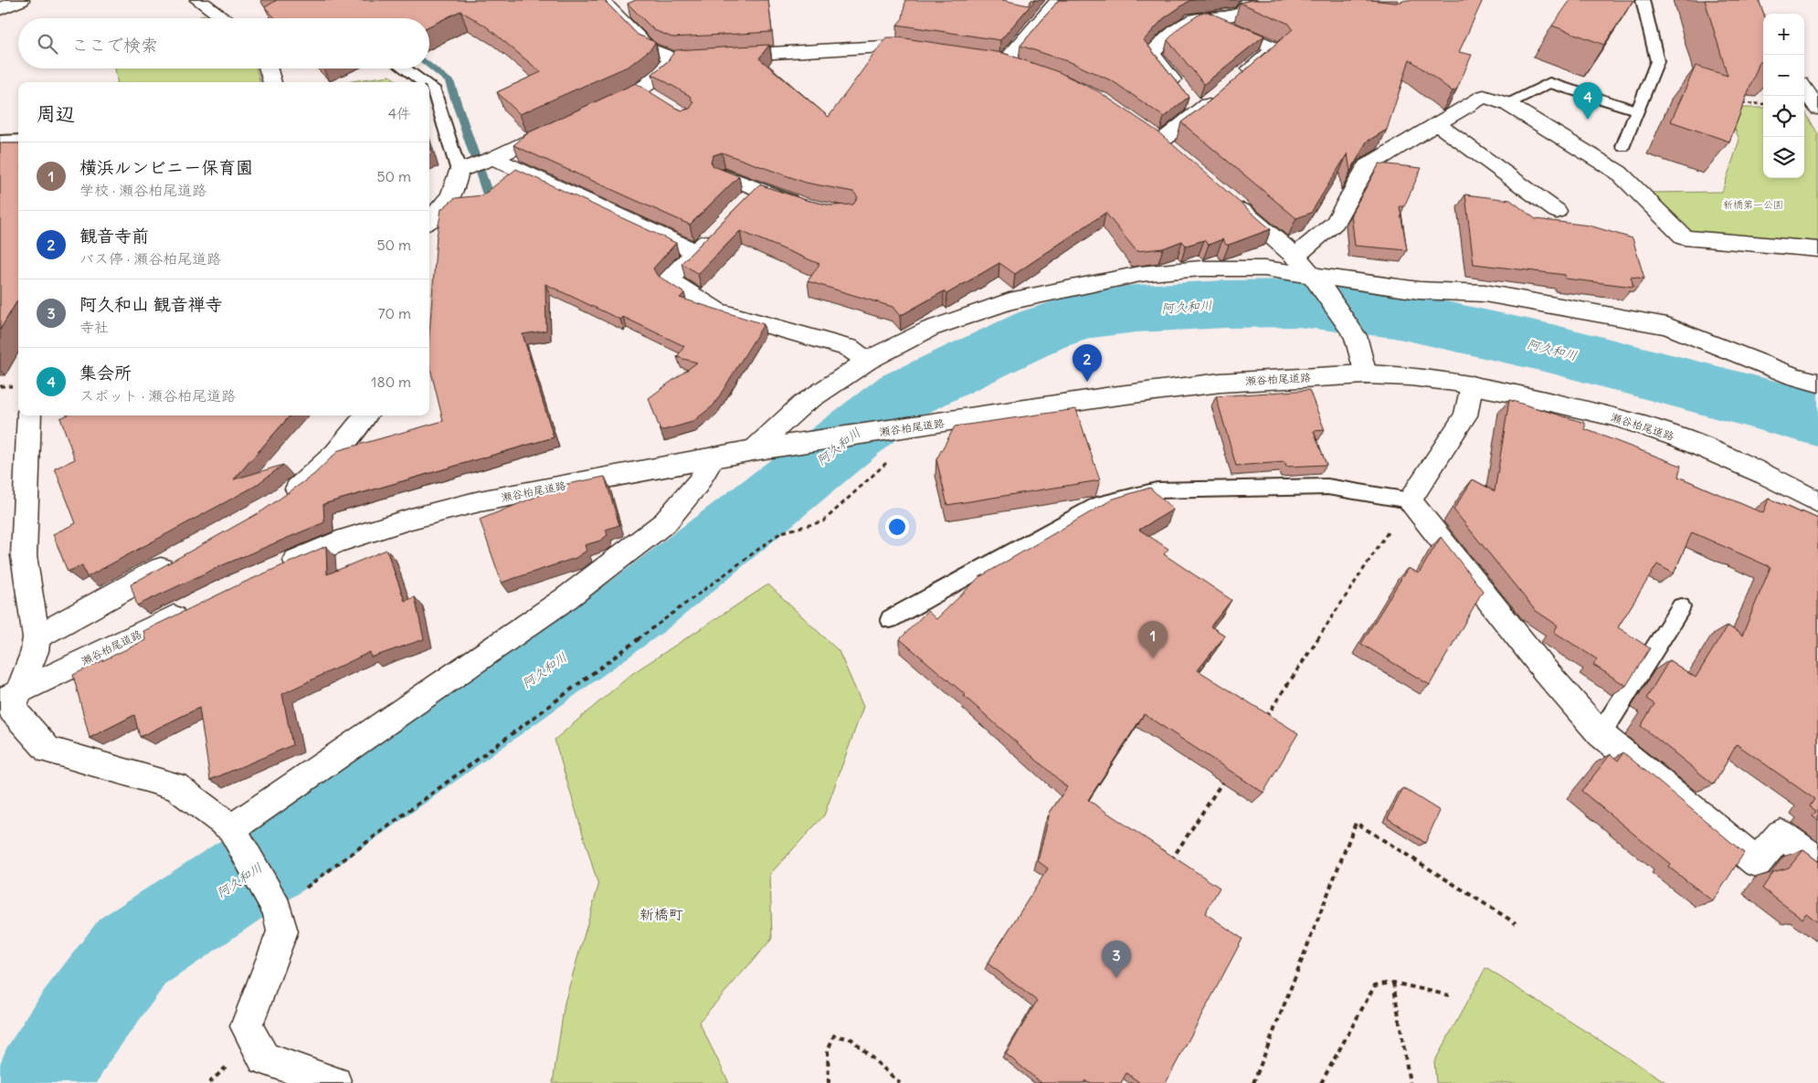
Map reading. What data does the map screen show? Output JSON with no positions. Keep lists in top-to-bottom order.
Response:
{
  "streets": {
    "street": ["瀬谷柏尾道路"]
  },
  "districts": ["新橋町"],
  "water": ["阿久和川"],
  "parks": ["新橋第一公園"],
  "page": {
    "map_buttons": ["+", "−"],
    "search": "ここで検索",
    "pins": [
      "4",
      "2",
      "1",
      "3"
    ],
    "heading": ["周辺", "4件"],
    "list": [
      {
        "mark": "1",
        "name": "横浜ルンビニー保育園",
        "note": "学校 · 瀬谷柏尾道路",
        "value": "50 m"
      },
      {
        "mark": "2",
        "name": "観音寺前",
        "note": "バス停 · 瀬谷柏尾道路",
        "value": "50 m"
      },
      {
        "mark": "3",
        "name": "阿久和山 観音禅寺",
        "note": "寺社",
        "value": "70 m"
      },
      {
        "mark": "4",
        "name": "集会所",
        "note": "スポット · 瀬谷柏尾道路",
        "value": "180 m"
      }
    ]
  }
}
